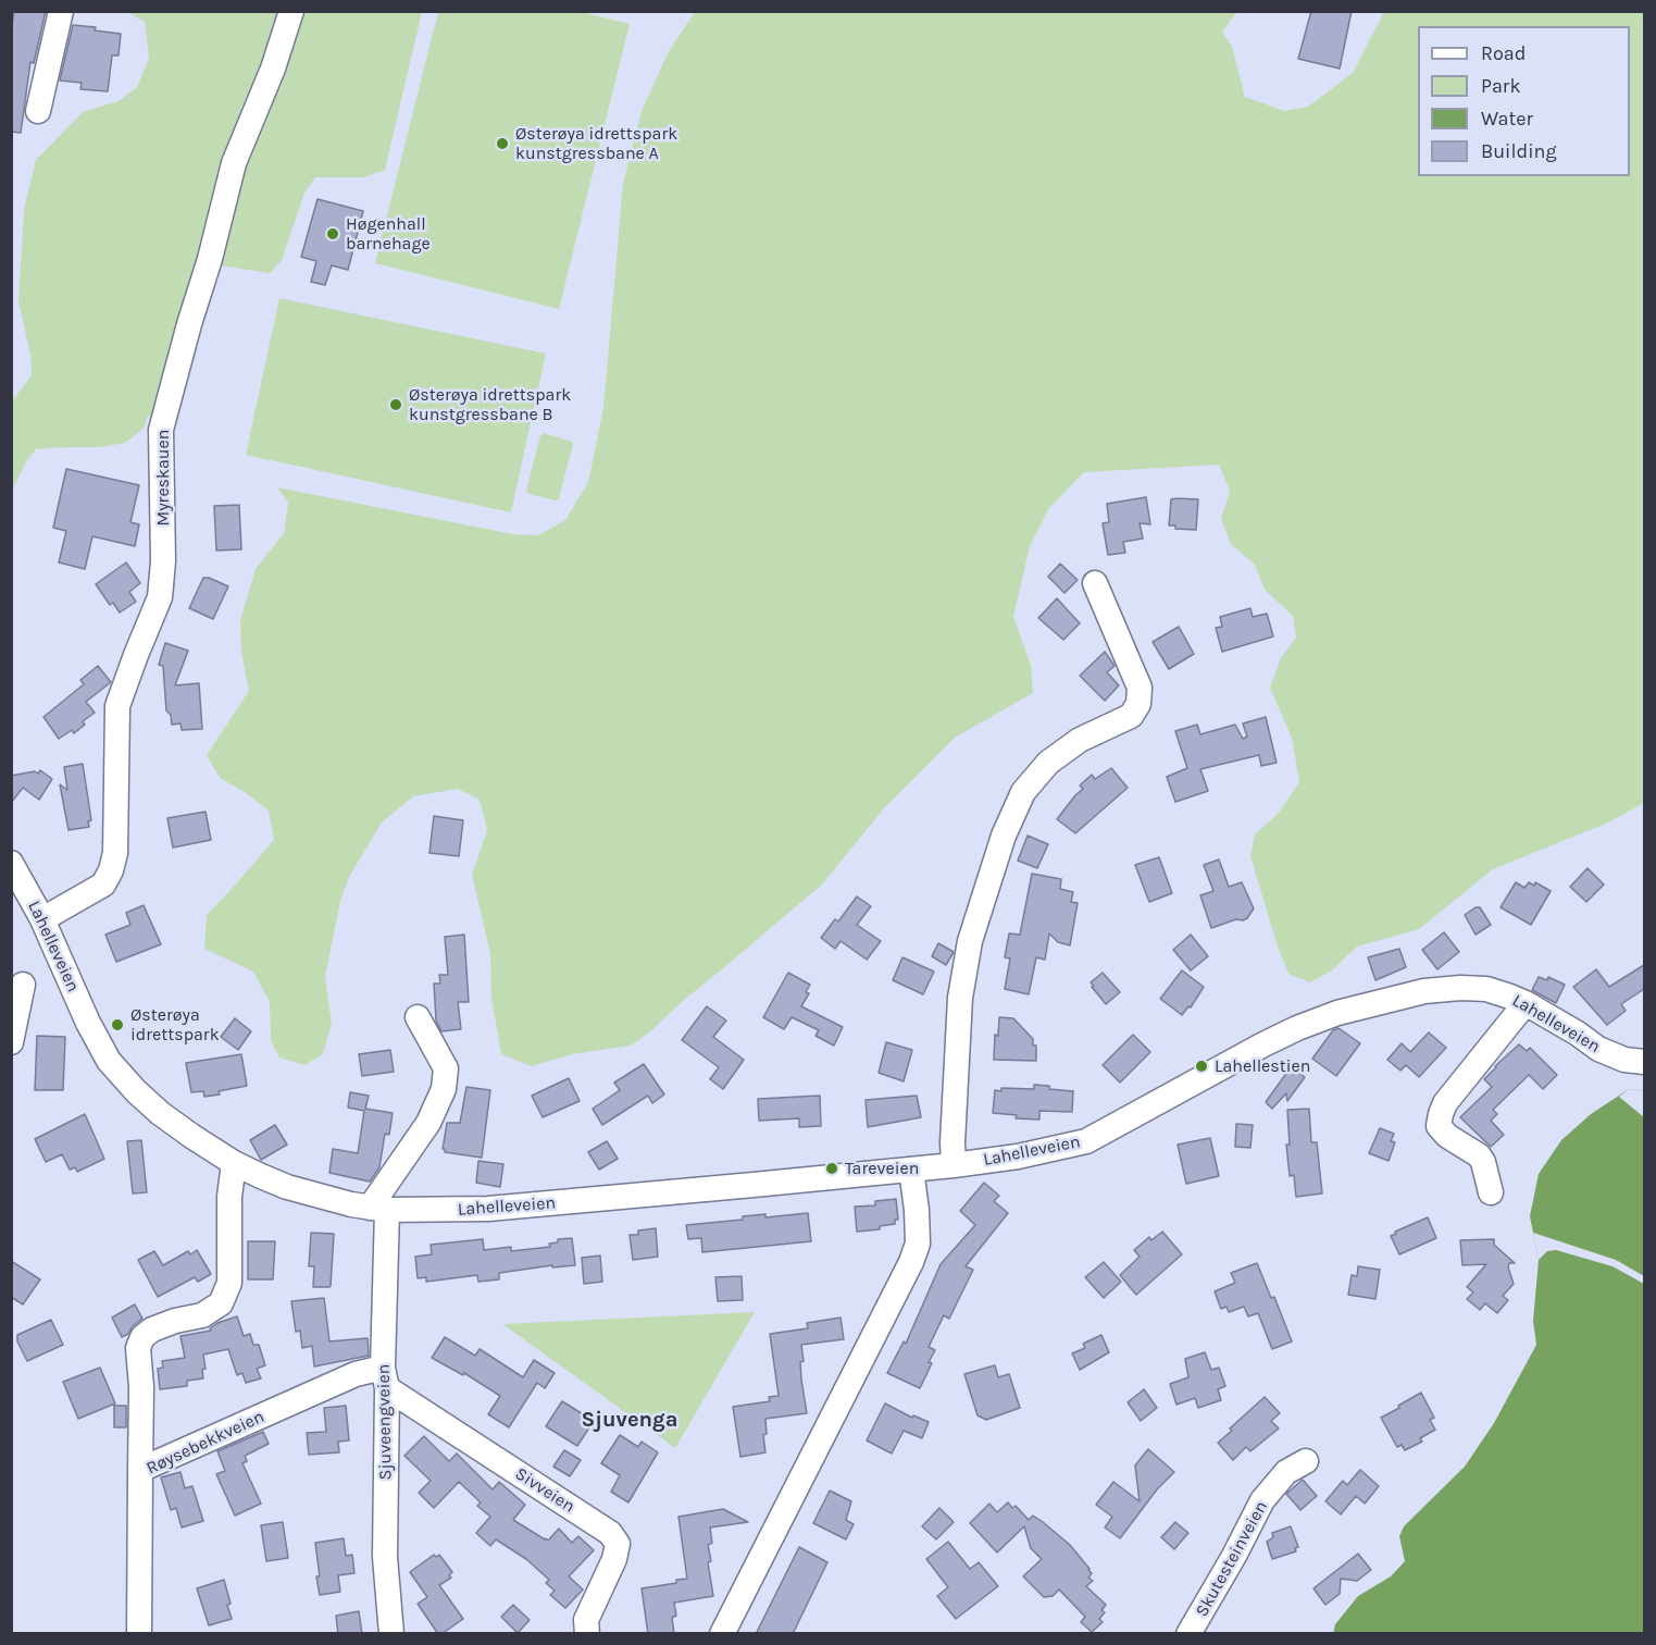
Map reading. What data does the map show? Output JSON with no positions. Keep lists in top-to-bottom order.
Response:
{
  "streets": {
    "street": [
      "Myreskauen",
      "Lahelleveien",
      "Sjuveengveien",
      "Røysebekkveien",
      "Sivveien",
      "Skutesteinveien"
    ]
  },
  "crossings": [
    ["Myreskauen", "Lahelleveien"],
    ["Lahelleveien", "Sjuveengveien"],
    ["Sjuveengveien", "Røysebekkveien"],
    ["Sjuveengveien", "Sivveien"],
    ["Røysebekkveien", "Sivveien"]
  ],
  "districts": ["Sjuvenga"],
  "places": [
    "Østerøya idrettspark kunstgressbane A",
    "Høgenhall barnehage",
    "Østerøya idrettspark kunstgressbane B",
    "Østerøya idrettspark",
    "Lahellestien",
    "Tareveien"
  ],
  "legend": [
    "Road",
    "Park",
    "Water",
    "Building"
  ]
}
